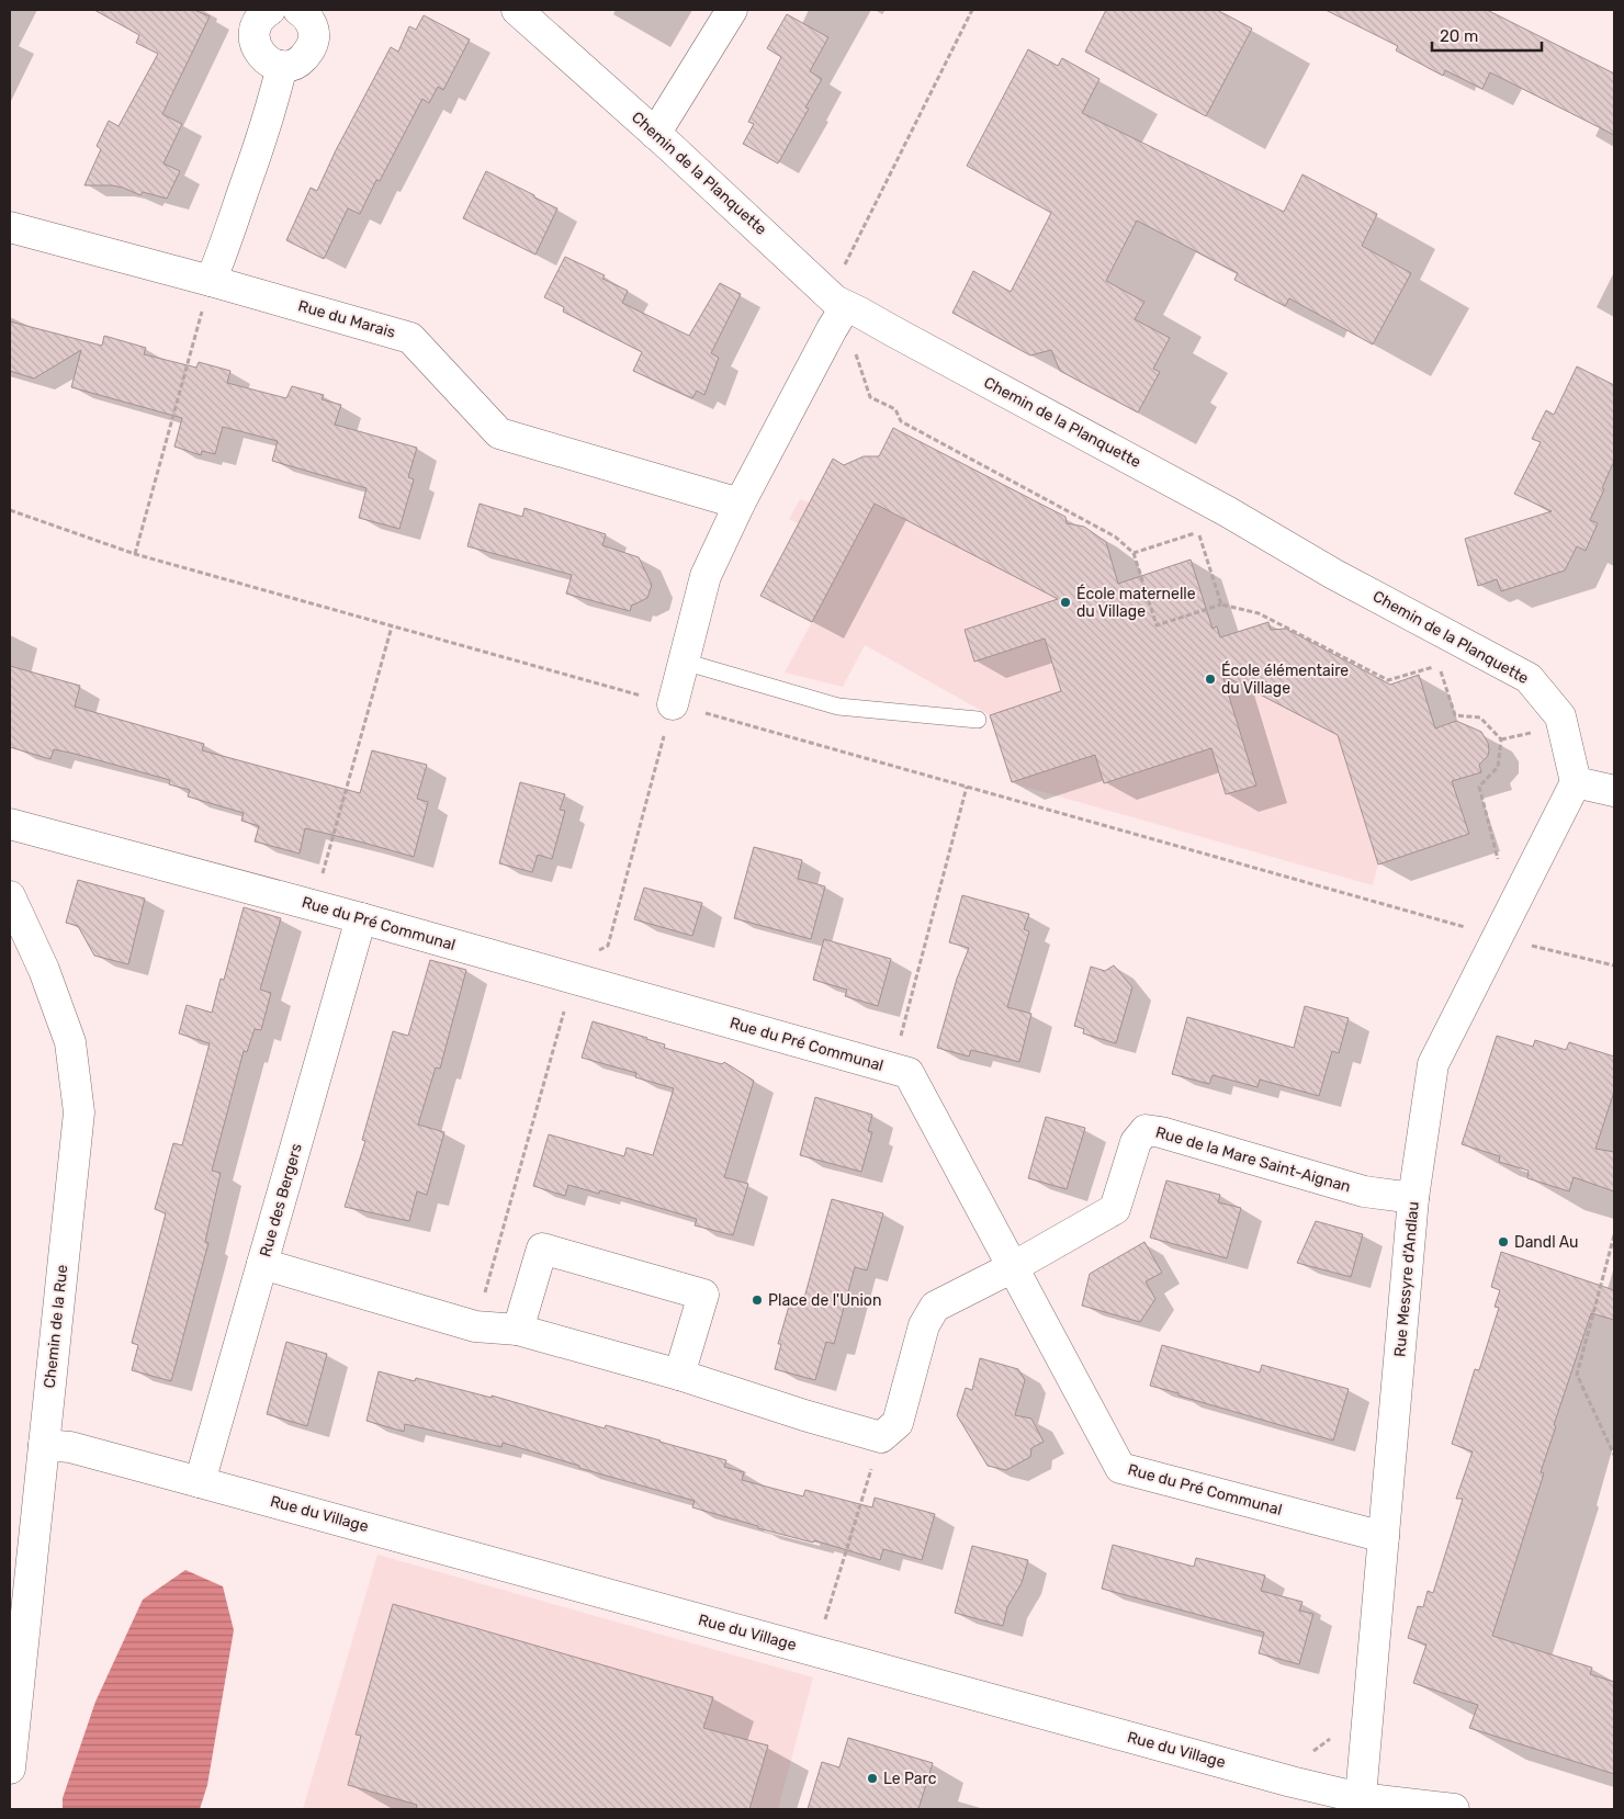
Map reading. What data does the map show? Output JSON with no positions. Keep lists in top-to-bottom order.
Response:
{
  "streets": {
    "street": [
      "Chemin de la Planquette",
      "Rue du Marais",
      "Rue du Pré Communal",
      "Rue de la Mare Saint-Aignan",
      "Rue des Bergers",
      "Rue Messyre d'Andlau",
      "Chemin de la Rue",
      "Rue du Village"
    ]
  },
  "crossings": [
    ["Chemin de la Planquette", "Rue Messyre d'Andlau"],
    ["Rue du Pré Communal", "Rue de la Mare Saint-Aignan"],
    ["Rue du Pré Communal", "Rue des Bergers"],
    ["Rue du Pré Communal", "Rue Messyre d'Andlau"],
    ["Rue de la Mare Saint-Aignan", "Rue Messyre d'Andlau"],
    ["Rue des Bergers", "Rue du Village"],
    ["Rue Messyre d'Andlau", "Rue du Village"],
    ["Chemin de la Rue", "Rue du Village"]
  ],
  "places": [
    "École maternelle du Village",
    "École élémentaire du Village",
    "Dandl Au",
    "Place de l'Union",
    "Le Parc"
  ],
  "scale_bar": "20 m"
}
